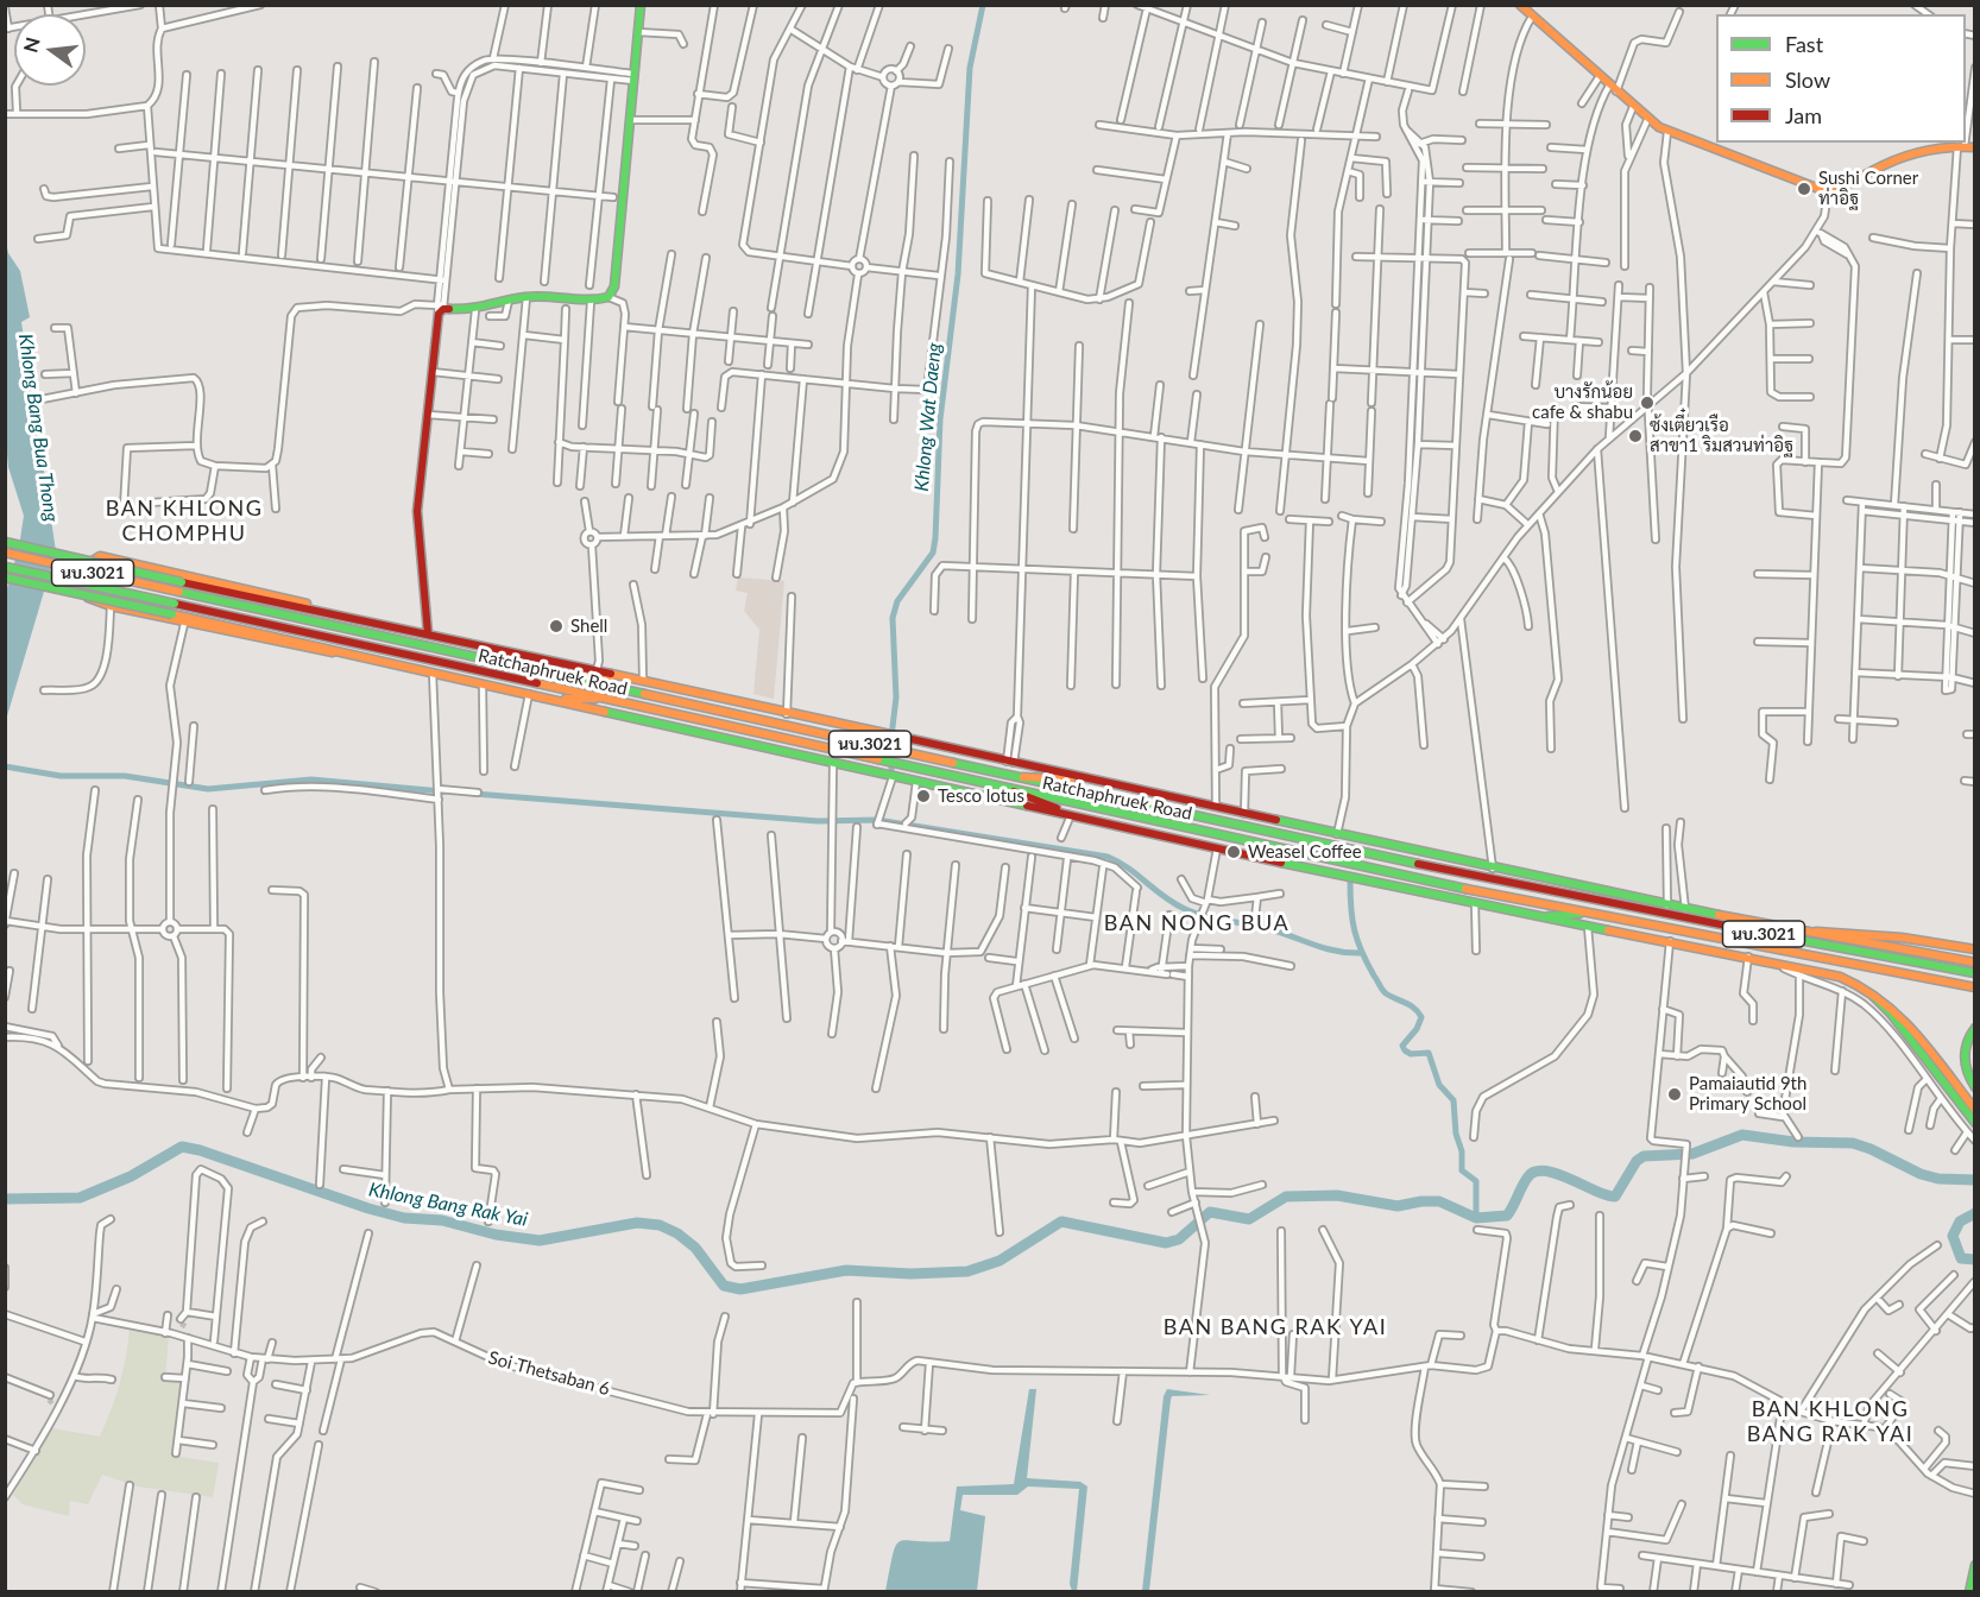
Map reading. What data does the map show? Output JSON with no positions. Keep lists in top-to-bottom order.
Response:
{
  "streets": {
    "main road": ["นบ.3021", "Ratchaphruek Road"],
    "street": ["Soi Thetsaban 6"]
  },
  "districts": [
    "BAN KHLONG CHOMPHU",
    "BAN NONG BUA",
    "BAN BANG RAK YAI",
    "BAN KHLONG BANG RAK YAI"
  ],
  "water": ["Khlong Wat Daeng", "Khlong Bang Bua Thong", "Khlong Bang Rak Yai"],
  "places": [
    "Sushi Corner ท่าอิฐ",
    "บางรักน้อย cafe & shabu",
    "ซ้งเตี๋ยวเรือ สาขา1 ริมสวนท่าอิฐ",
    "Shell",
    "Tesco lotus",
    "Weasel Coffee",
    "Pamaiautid 9th Primary School"
  ],
  "legend": ["Fast", "Slow", "Jam"],
  "north": "left"
}
